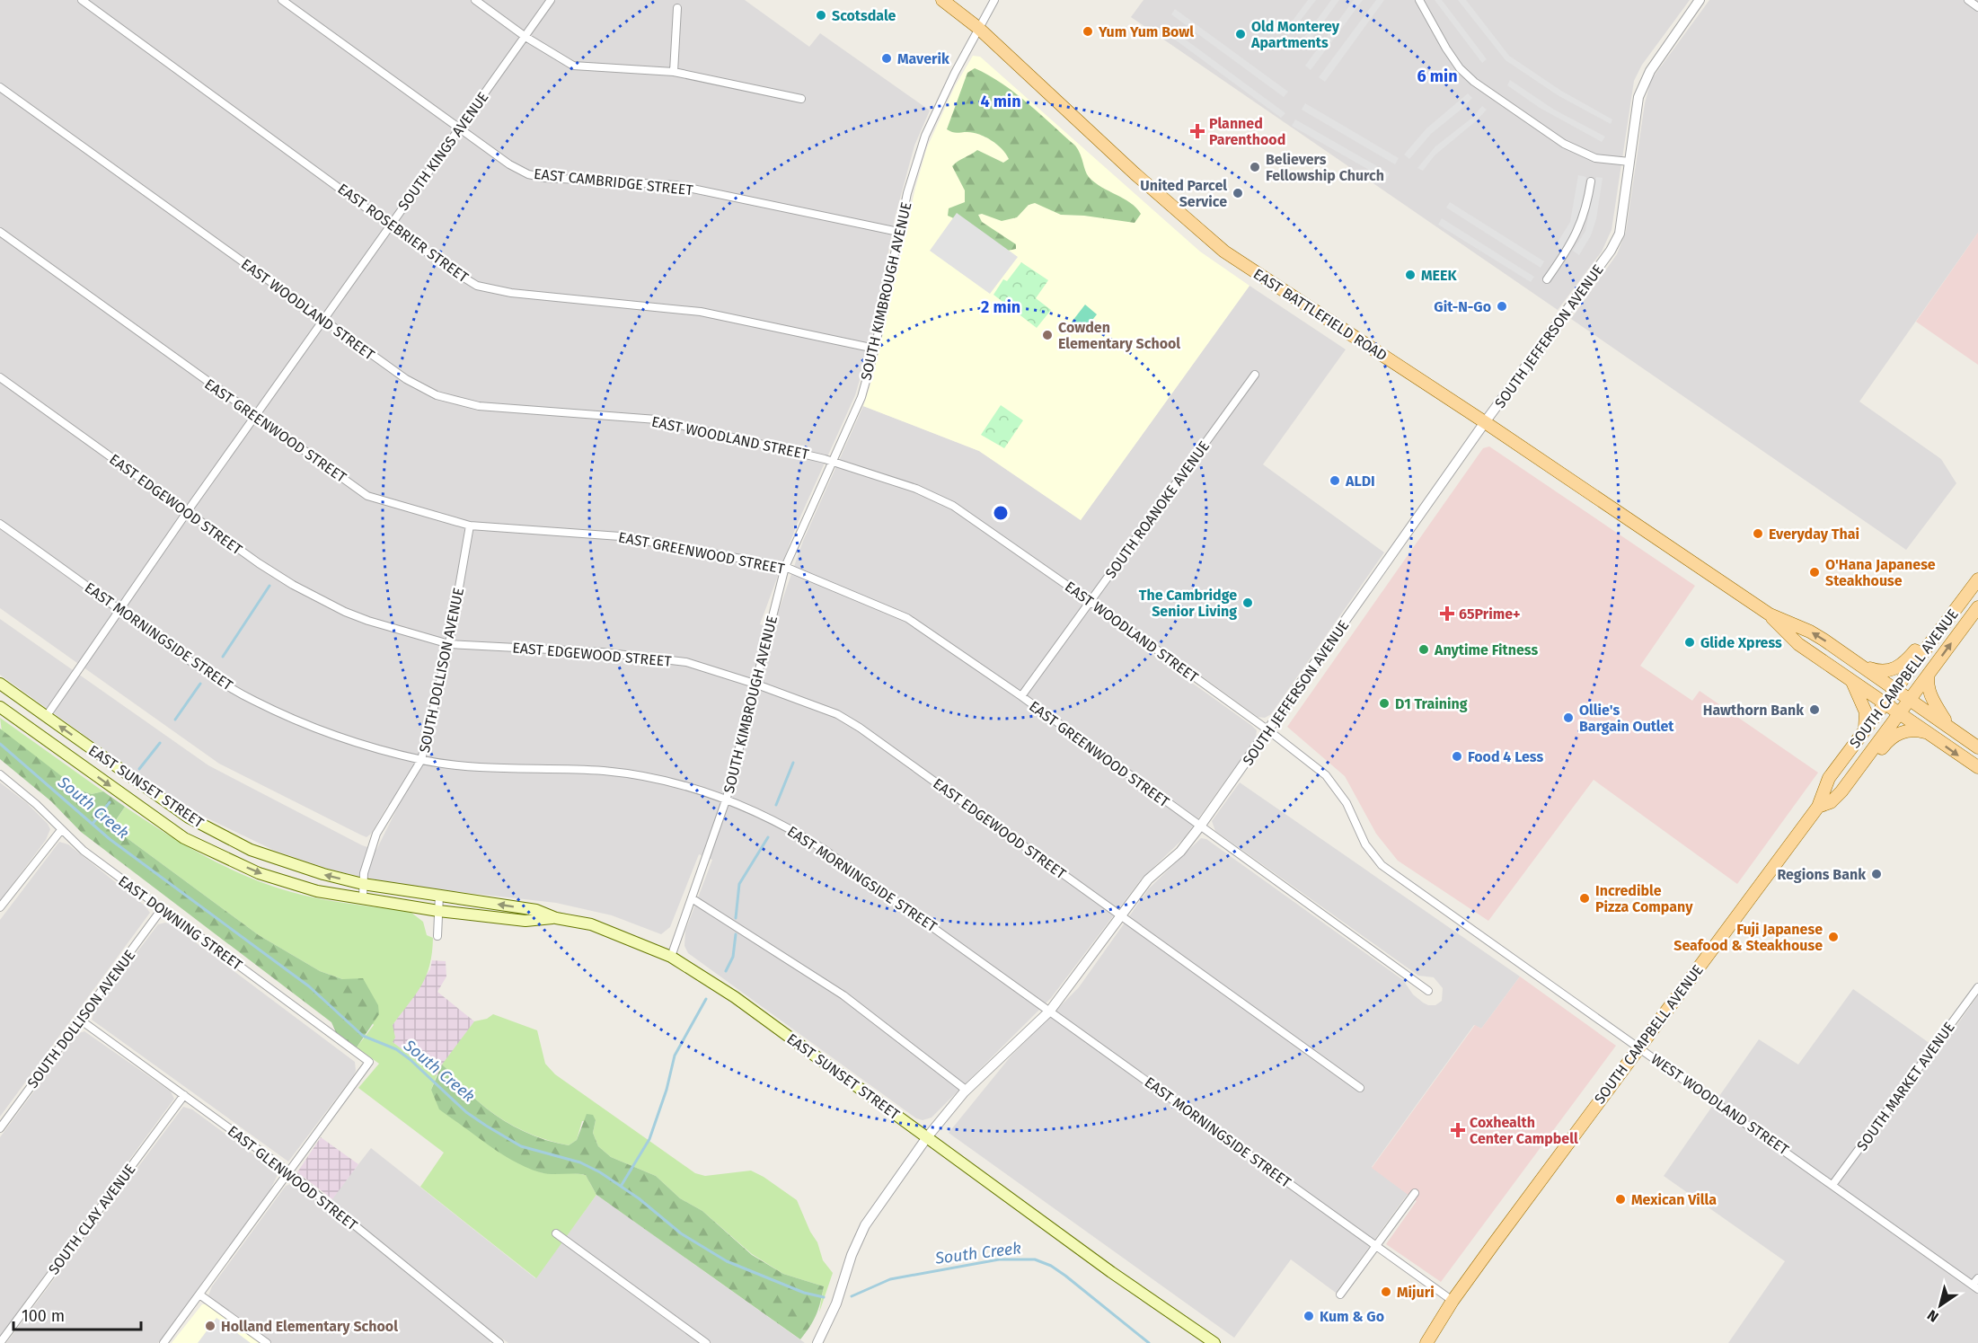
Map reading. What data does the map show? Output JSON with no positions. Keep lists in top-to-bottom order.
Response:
{
  "streets": {
    "main road": ["EAST BATTLEFIELD ROAD", "SOUTH CAMPBELL AVENUE", "EAST SUNSET STREET"],
    "street": [
      "SOUTH KINGS AVENUE",
      "EAST CAMBRIDGE STREET",
      "EAST ROSEBRIER STREET",
      "SOUTH KIMBROUGH AVENUE",
      "EAST WOODLAND STREET",
      "SOUTH JEFFERSON AVENUE",
      "EAST GREENWOOD STREET",
      "EAST EDGEWOOD STREET",
      "SOUTH ROANOKE AVENUE",
      "EAST MORNINGSIDE STREET",
      "SOUTH DOLLISON AVENUE",
      "EAST DOWNING STREET",
      "SOUTH MARKET AVENUE",
      "WEST WOODLAND STREET",
      "EAST GLENWOOD STREET",
      "SOUTH CLAY AVENUE"
    ]
  },
  "crossings": [
    ["SOUTH KINGS AVENUE", "EAST CAMBRIDGE STREET"],
    ["SOUTH KINGS AVENUE", "EAST ROSEBRIER STREET"],
    ["SOUTH KINGS AVENUE", "EAST WOODLAND STREET"],
    ["SOUTH KINGS AVENUE", "EAST GREENWOOD STREET"],
    ["SOUTH KINGS AVENUE", "EAST EDGEWOOD STREET"],
    ["SOUTH KINGS AVENUE", "EAST MORNINGSIDE STREET"],
    ["SOUTH KINGS AVENUE", "EAST SUNSET STREET"],
    ["EAST CAMBRIDGE STREET", "SOUTH KIMBROUGH AVENUE"],
    ["EAST ROSEBRIER STREET", "SOUTH KIMBROUGH AVENUE"],
    ["SOUTH KIMBROUGH AVENUE", "EAST WOODLAND STREET"],
    ["SOUTH KIMBROUGH AVENUE", "EAST BATTLEFIELD ROAD"],
    ["SOUTH KIMBROUGH AVENUE", "EAST GREENWOOD STREET"],
    ["SOUTH KIMBROUGH AVENUE", "EAST EDGEWOOD STREET"],
    ["SOUTH KIMBROUGH AVENUE", "EAST MORNINGSIDE STREET"],
    ["SOUTH KIMBROUGH AVENUE", "EAST SUNSET STREET"],
    ["EAST WOODLAND STREET", "SOUTH JEFFERSON AVENUE"],
    ["EAST WOODLAND STREET", "SOUTH ROANOKE AVENUE"],
    ["EAST WOODLAND STREET", "WEST WOODLAND STREET"],
    ["EAST BATTLEFIELD ROAD", "SOUTH JEFFERSON AVENUE"],
    ["SOUTH JEFFERSON AVENUE", "EAST GREENWOOD STREET"],
    ["SOUTH JEFFERSON AVENUE", "EAST EDGEWOOD STREET"],
    ["SOUTH JEFFERSON AVENUE", "EAST MORNINGSIDE STREET"],
    ["SOUTH JEFFERSON AVENUE", "EAST SUNSET STREET"],
    ["EAST GREENWOOD STREET", "SOUTH ROANOKE AVENUE"],
    ["EAST GREENWOOD STREET", "SOUTH DOLLISON AVENUE"],
    ["EAST EDGEWOOD STREET", "SOUTH DOLLISON AVENUE"],
    ["EAST MORNINGSIDE STREET", "SOUTH DOLLISON AVENUE"],
    ["EAST MORNINGSIDE STREET", "SOUTH CAMPBELL AVENUE"],
    ["SOUTH DOLLISON AVENUE", "EAST SUNSET STREET"],
    ["SOUTH DOLLISON AVENUE", "EAST DOWNING STREET"],
    ["SOUTH DOLLISON AVENUE", "EAST GLENWOOD STREET"],
    ["SOUTH CAMPBELL AVENUE", "WEST WOODLAND STREET"],
    ["EAST DOWNING STREET", "EAST GLENWOOD STREET"],
    ["SOUTH MARKET AVENUE", "WEST WOODLAND STREET"],
    ["EAST GLENWOOD STREET", "SOUTH CLAY AVENUE"]
  ],
  "water": ["South Creek"],
  "places": {
    "other": [
      "Scotsdale",
      "Yum Yum Bowl",
      "Old Monterey Apartments",
      "Maverik",
      "Believers Fellowship Church",
      "United Parcel Service",
      "MEEK",
      "Git-N-Go",
      "Cowden Elementary School",
      "ALDI",
      "Everyday Thai",
      "O'Hana Japanese Steakhouse",
      "The Cambridge Senior Living",
      "Glide Xpress",
      "Anytime Fitness",
      "D1 Training",
      "Hawthorn Bank",
      "Ollie's Bargain Outlet",
      "Food 4 Less",
      "Regions Bank",
      "Incredible Pizza Company",
      "Fuji Japanese Seafood & Steakhouse",
      "Mexican Villa",
      "Mijuri",
      "Kum & Go",
      "Holland Elementary School"
    ],
    "health": ["Planned Parenthood", "65Prime+", "Coxhealth Center Campbell"]
  },
  "scale_bar": "100 m",
  "north": "bottom left",
  "rings": ["6 min", "4 min", "2 min"]
}
